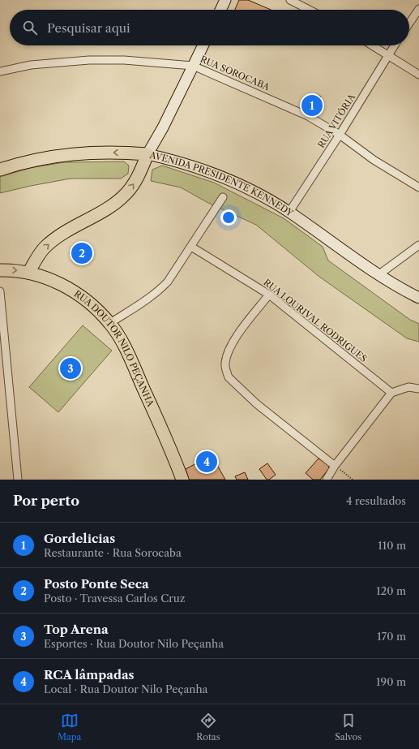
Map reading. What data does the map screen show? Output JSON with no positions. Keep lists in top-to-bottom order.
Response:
{
  "streets": {
    "main road": ["AVENIDA PRESIDENTE KENNEDY", "RUA DOUTOR NILO PEÇANHA"],
    "street": ["RUA SOROCABA", "RUA VITÓRIA", "RUA LOURIVAL RODRIGUES"]
  },
  "crossings": [
    ["RUA SOROCABA", "RUA VITÓRIA"],
    ["RUA VITÓRIA", "AVENIDA PRESIDENTE KENNEDY"]
  ],
  "page": {
    "search": "Pesquisar aqui",
    "pins": [
      "1",
      "2",
      "3",
      "4"
    ],
    "heading": ["Por perto", "4 resultados"],
    "list": [
      {
        "mark": "1",
        "name": "Gordelicias",
        "note": "Restaurante · Rua Sorocaba",
        "value": "110 m"
      },
      {
        "mark": "2",
        "name": "Posto Ponte Seca",
        "note": "Posto · Travessa Carlos Cruz",
        "value": "120 m"
      },
      {
        "mark": "3",
        "name": "Top Arena",
        "note": "Esportes · Rua Doutor Nilo Peçanha",
        "value": "170 m"
      },
      {
        "mark": "4",
        "name": "RCA lâmpadas",
        "note": "Local · Rua Doutor Nilo Peçanha",
        "value": "190 m"
      }
    ],
    "nav": ["Mapa", "Rotas", "Salvos"]
  }
}
